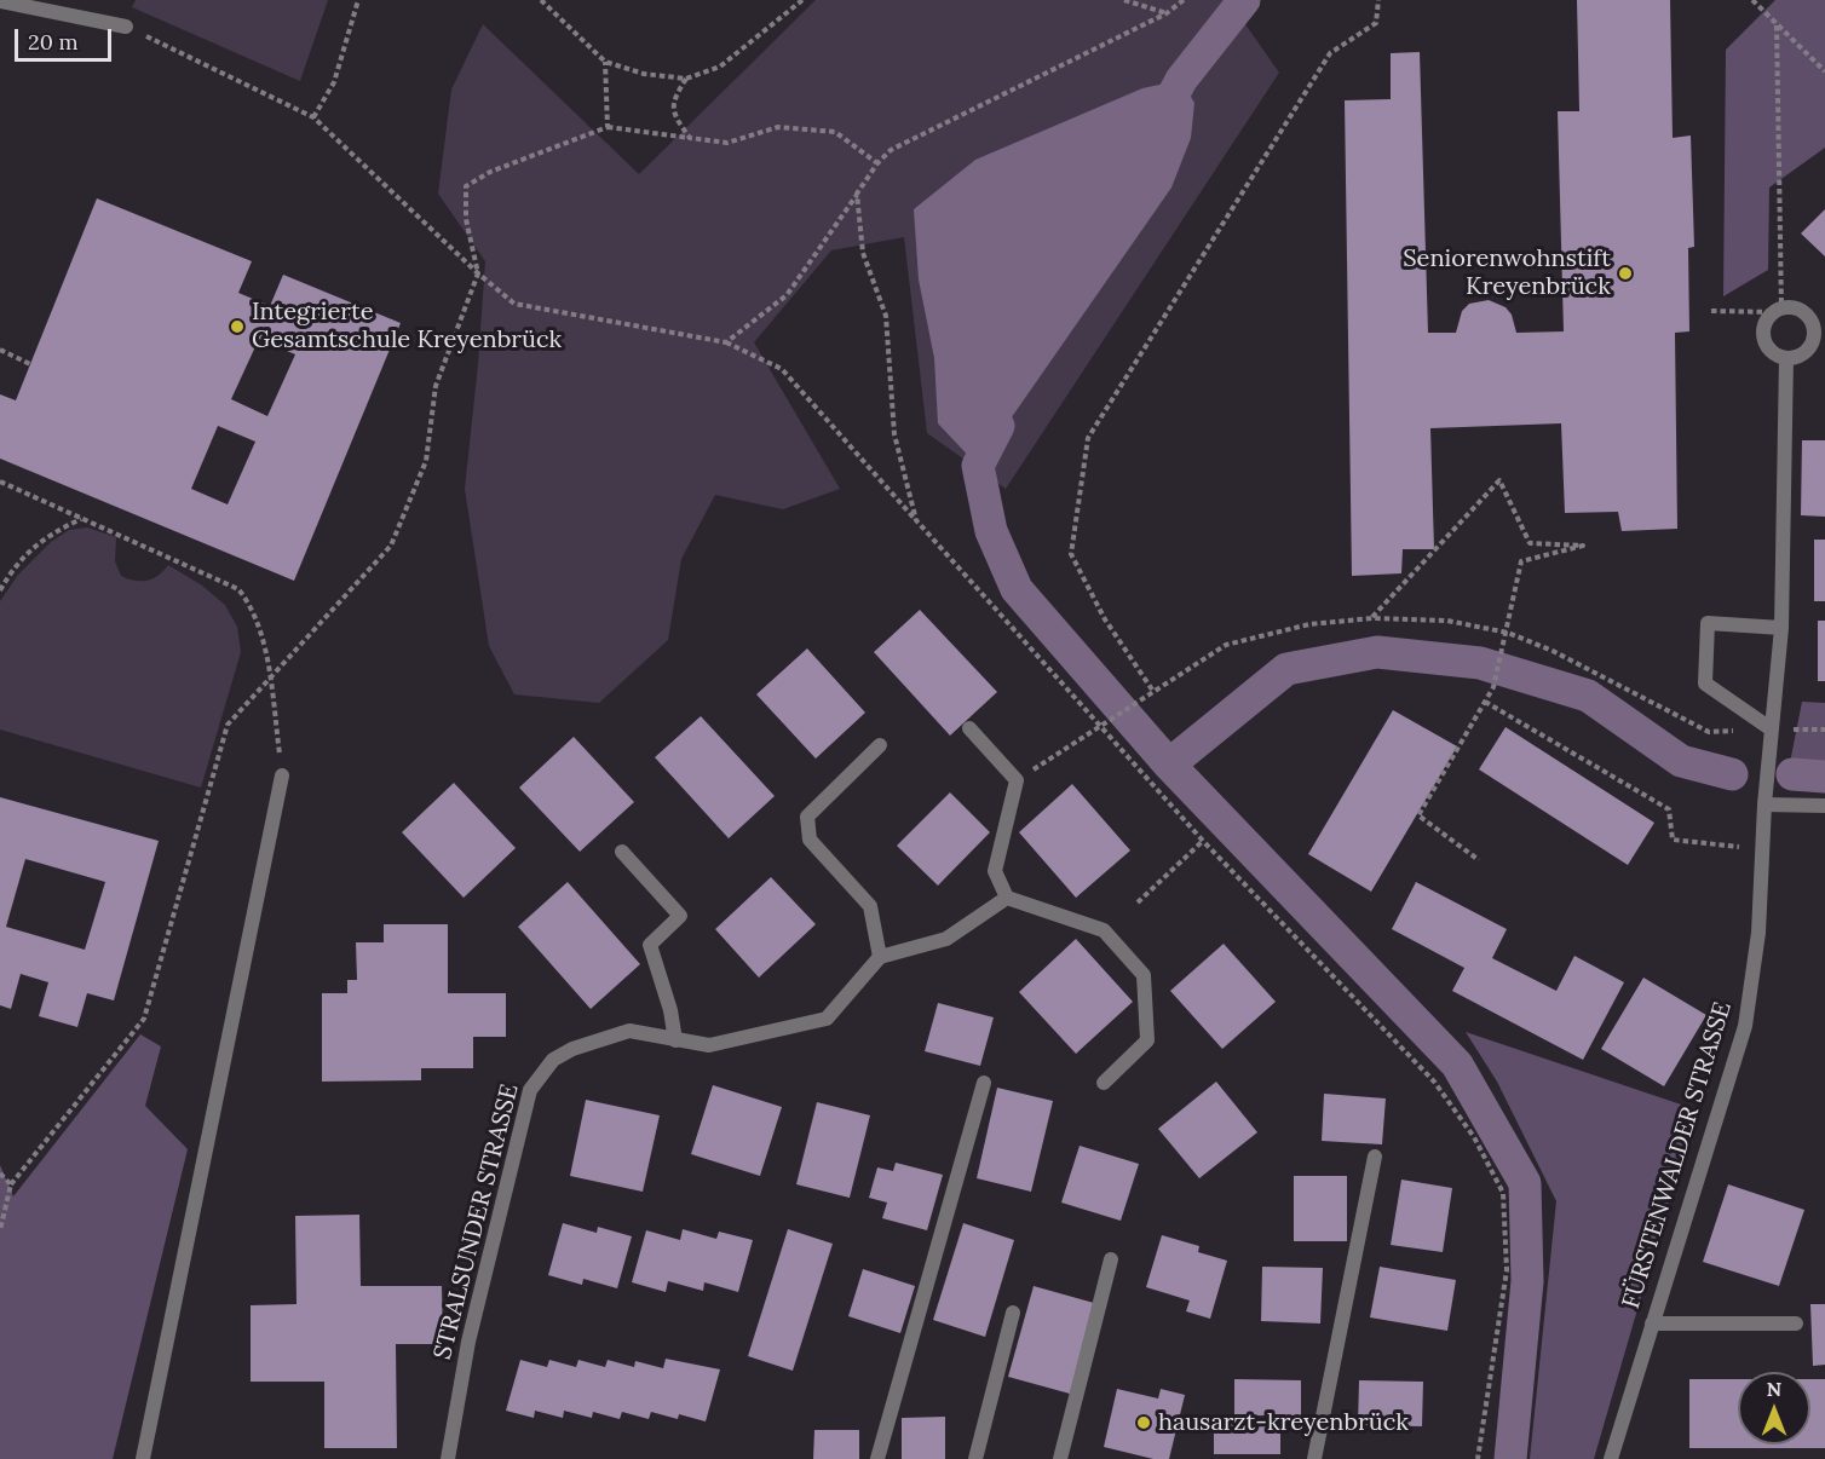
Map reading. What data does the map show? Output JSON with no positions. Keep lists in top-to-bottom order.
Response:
{
  "streets": {
    "street": ["FÜRSTENWALDER STRASSE", "STRALSUNDER STRASSE"]
  },
  "places": ["Seniorenwohnstift Kreyenbrück", "Integrierte Gesamtschule Kreyenbrück", "hausarzt-kreyenbrück"],
  "scale_bar": "20 m",
  "north": "top"
}
